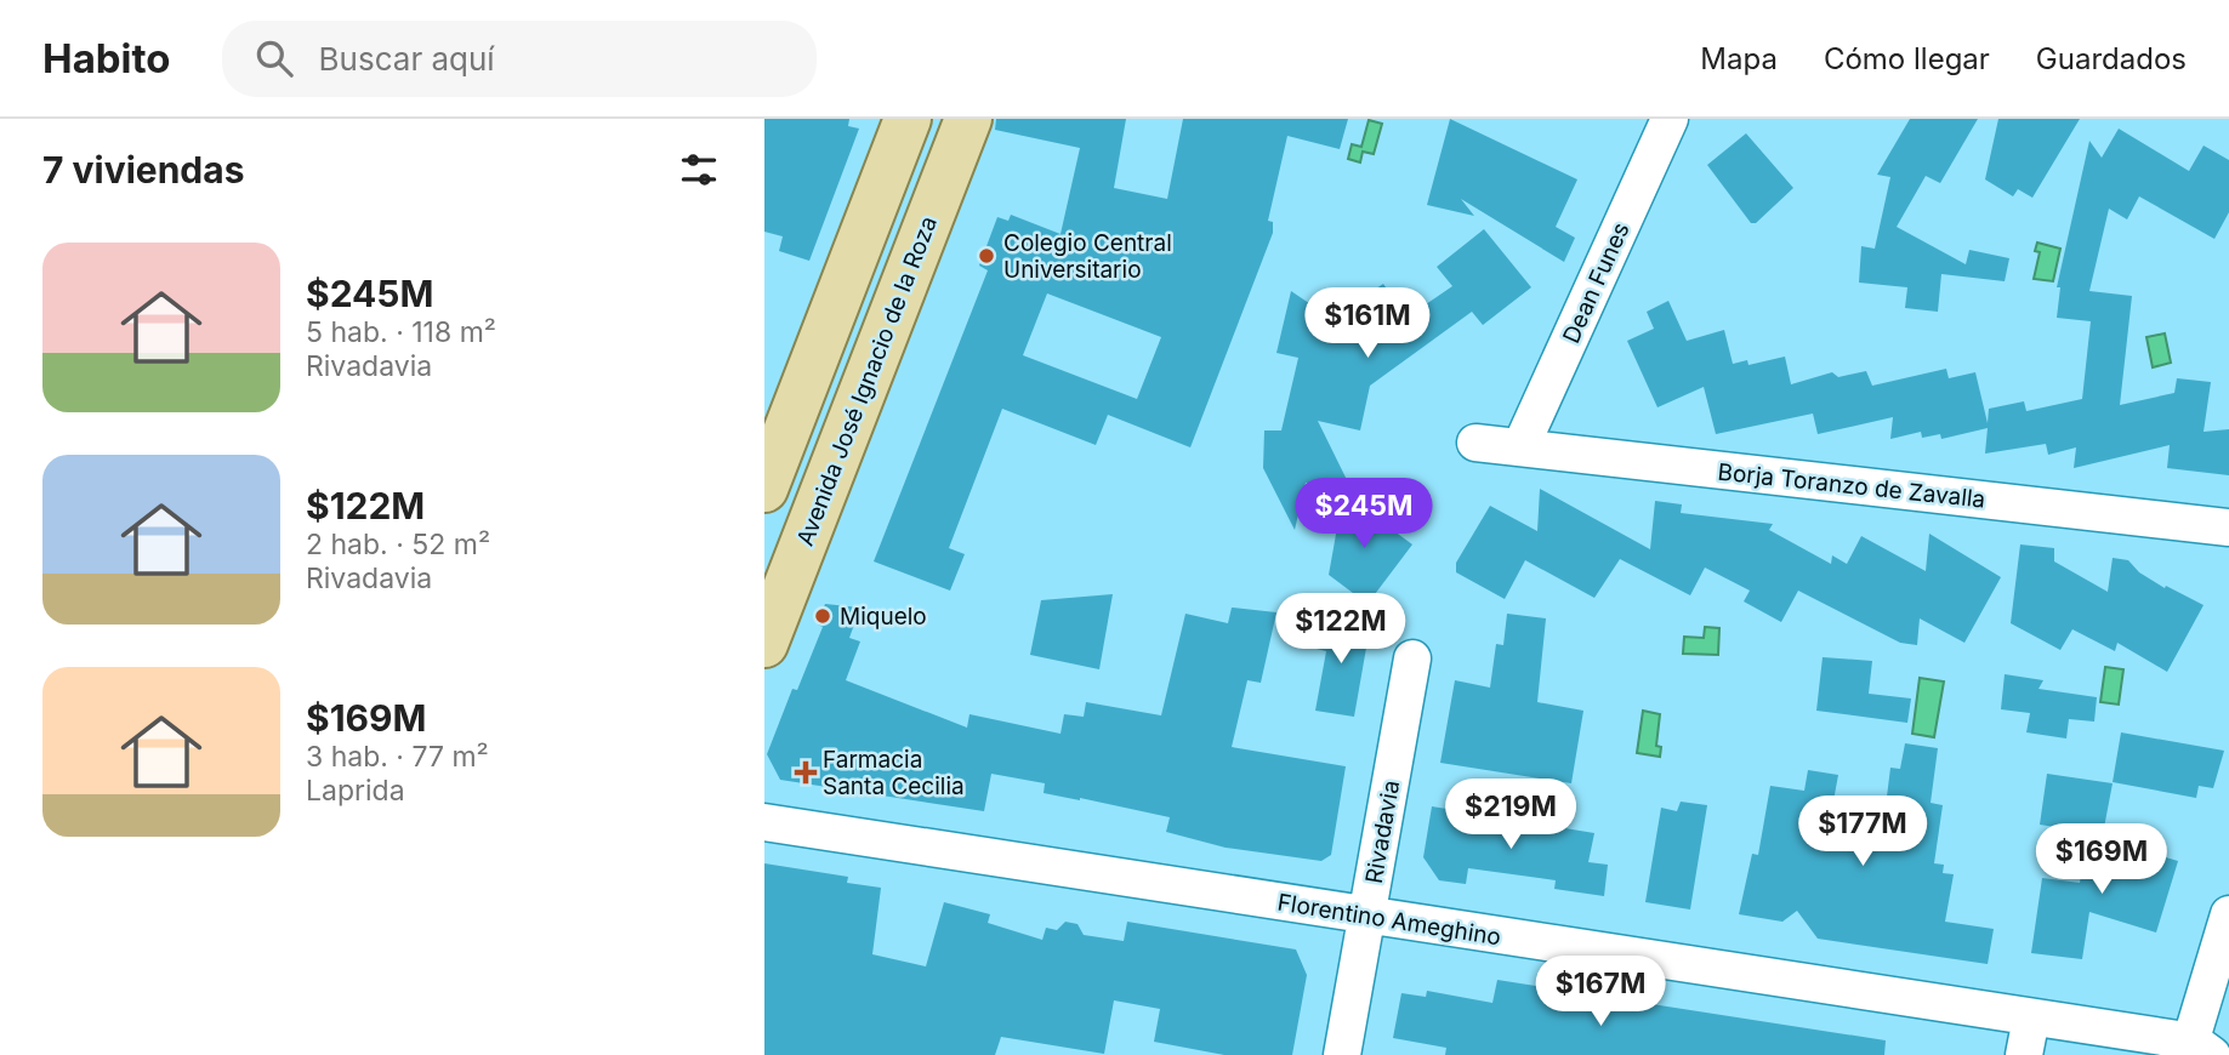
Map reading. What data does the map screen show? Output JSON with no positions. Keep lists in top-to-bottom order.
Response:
{
  "streets": {
    "main road": ["Avenida José Ignacio de la Roza"],
    "street": [
      "Dean Funes",
      "Borja Toranzo de Zavalla",
      "Rivadavia",
      "Florentino Ameghino"
    ]
  },
  "crossings": [
    ["Dean Funes", "Borja Toranzo de Zavalla"],
    ["Rivadavia", "Florentino Ameghino"]
  ],
  "places": {
    "other": ["Colegio Central Universitario", "Miquelo"],
    "health": ["Farmacia Santa Cecilia"]
  },
  "page": {
    "header": "Habito",
    "search": "Buscar aquí",
    "nav": ["Mapa", "Cómo llegar", "Guardados"],
    "heading": "7 viviendas",
    "list": [
      {
        "name": "$245M",
        "note": "5 hab. · 118 m² · Rivadavia"
      },
      {
        "name": "$122M",
        "note": "2 hab. · 52 m² · Rivadavia"
      },
      {
        "name": "$169M",
        "note": "3 hab. · 77 m² · Laprida"
      }
    ],
    "price": [
      "$161M",
      "$245M",
      "$122M",
      "$219M",
      "$177M",
      "$169M",
      "$167M"
    ]
  }
}
